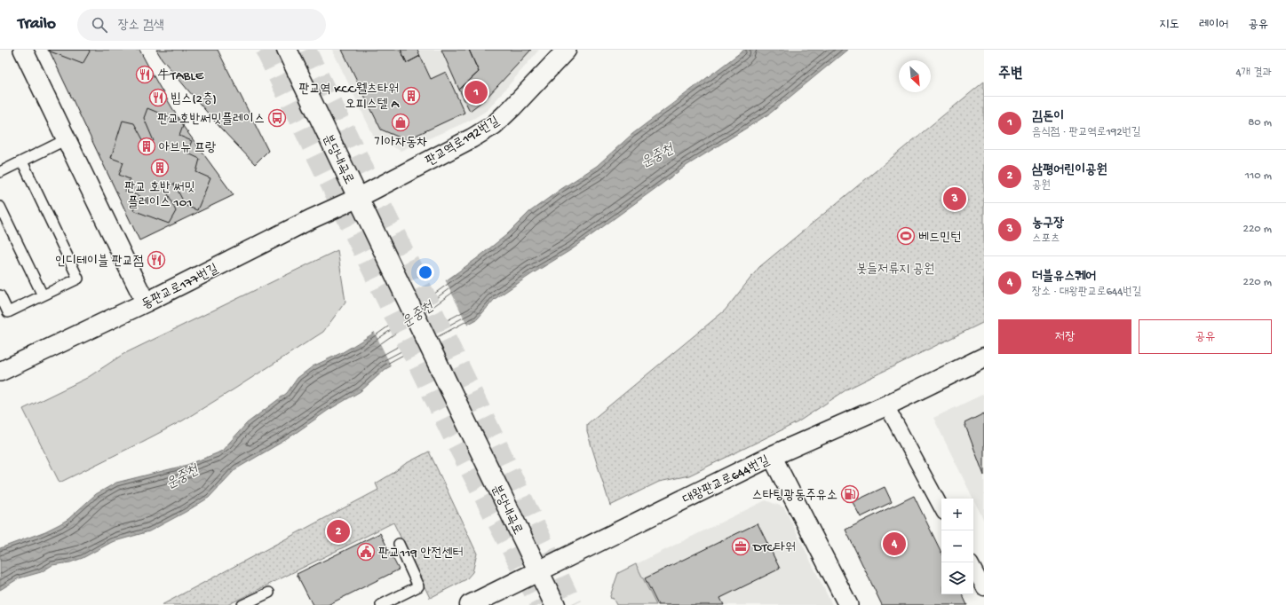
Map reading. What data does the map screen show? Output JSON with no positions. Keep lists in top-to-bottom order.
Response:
{
  "streets": {
    "main road": ["분당내곡로", "대왕판교로644번길"],
    "street": ["판교역로192번길", "동판교로177번길"]
  },
  "crossings": [
    ["판교역로192번길", "분당내곡로"],
    ["판교역로192번길", "동판교로177번길"],
    ["분당내곡로", "동판교로177번길"],
    ["분당내곡로", "대왕판교로644번길"]
  ],
  "water": ["운중천"],
  "parks": ["봇들저류지 공원"],
  "places": {
    "restaurant": ["牛TABLE", "빕스(2층)", "인디테이블 판교점"],
    "building": ["판교역 KCC웰츠타워 오피스텔 A", "아브뉴 프랑", "판교 호반 써밋 플레이스 101"],
    "bus stop": ["판교호반써밋플레이스"],
    "shop": ["기아자동차"],
    "sports": ["베드민턴"],
    "fuel station": ["스타팅광동주유소"],
    "office": ["DTC타워"],
    "public building": ["판교119 안전센터"]
  },
  "north": "bottom right",
  "page": {
    "header": "Trailo",
    "search": "장소 검색",
    "nav": ["지도", "레이어", "공유"],
    "heading": ["주변", "4개 결과"],
    "pins": [
      "1",
      "3",
      "2",
      "4"
    ],
    "list": [
      {
        "mark": "1",
        "name": "김돈이",
        "note": "음식점 · 판교역로192번길",
        "value": "80 m"
      },
      {
        "mark": "2",
        "name": "삼평어린이공원",
        "note": "공원",
        "value": "110 m"
      },
      {
        "mark": "3",
        "name": "농구장",
        "note": "스포츠",
        "value": "220 m"
      },
      {
        "mark": "4",
        "name": "더블유스퀘어",
        "note": "장소 · 대왕판교로644번길",
        "value": "220 m"
      }
    ],
    "buttons": ["저장", "공유"],
    "map_buttons": ["+", "−"]
  }
}
